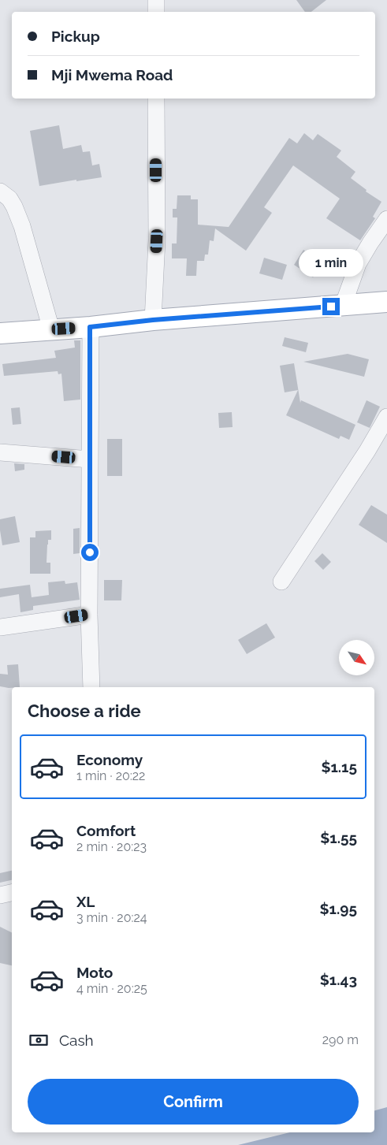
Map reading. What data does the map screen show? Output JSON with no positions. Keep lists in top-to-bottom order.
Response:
{
  "north": "bottom right",
  "page": {
    "banner": ["Pickup", "Mji Mwema Road"],
    "bubble": "1 min",
    "heading": "Choose a ride",
    "list": [
      {
        "name": "Economy",
        "note": "1 min · 20:22",
        "value": "$1.15"
      },
      {
        "name": "Comfort",
        "note": "2 min · 20:23",
        "value": "$1.55"
      },
      {
        "name": "XL",
        "note": "3 min · 20:24",
        "value": "$1.95"
      },
      {
        "name": "Moto",
        "note": "4 min · 20:25",
        "value": "$1.43"
      }
    ],
    "pay": ["Cash", "290 m"],
    "buttons": "Confirm"
  }
}
